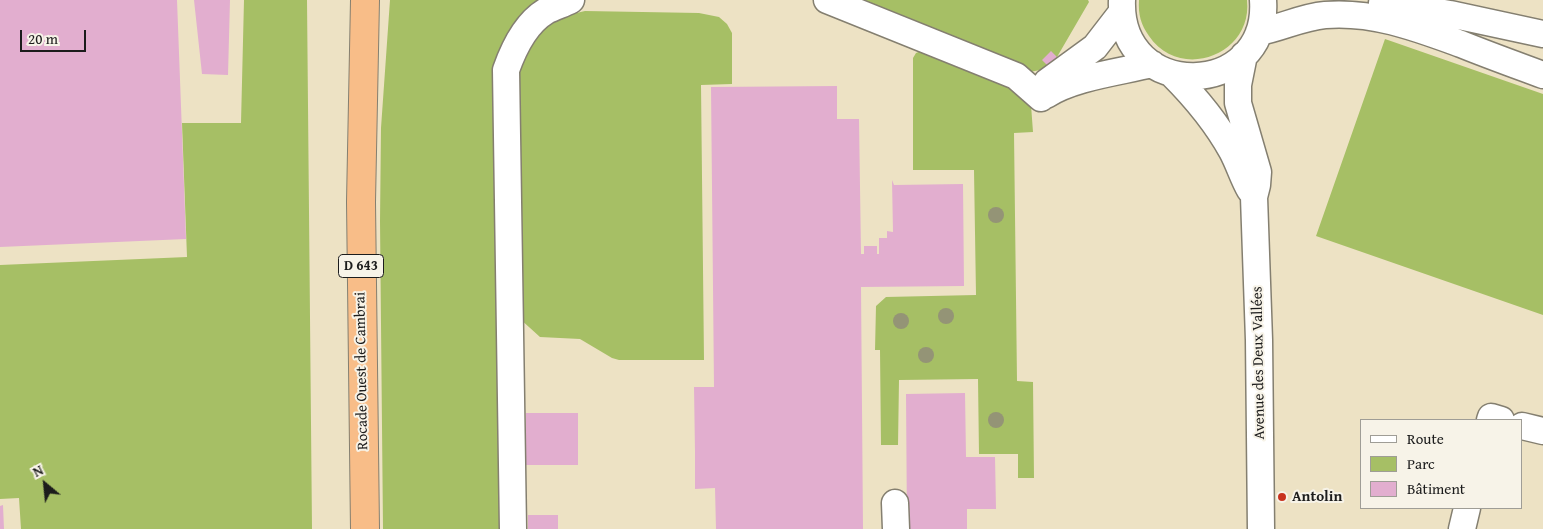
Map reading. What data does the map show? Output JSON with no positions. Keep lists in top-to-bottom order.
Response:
{
  "streets": {
    "highway": ["D 643", "Rocade Ouest de Cambrai"],
    "street": ["Avenue des Deux Vallées"]
  },
  "places": ["Antolin"],
  "legend": ["Route", "Parc", "Bâtiment"],
  "scale_bar": "20 m",
  "north": "top left"
}
